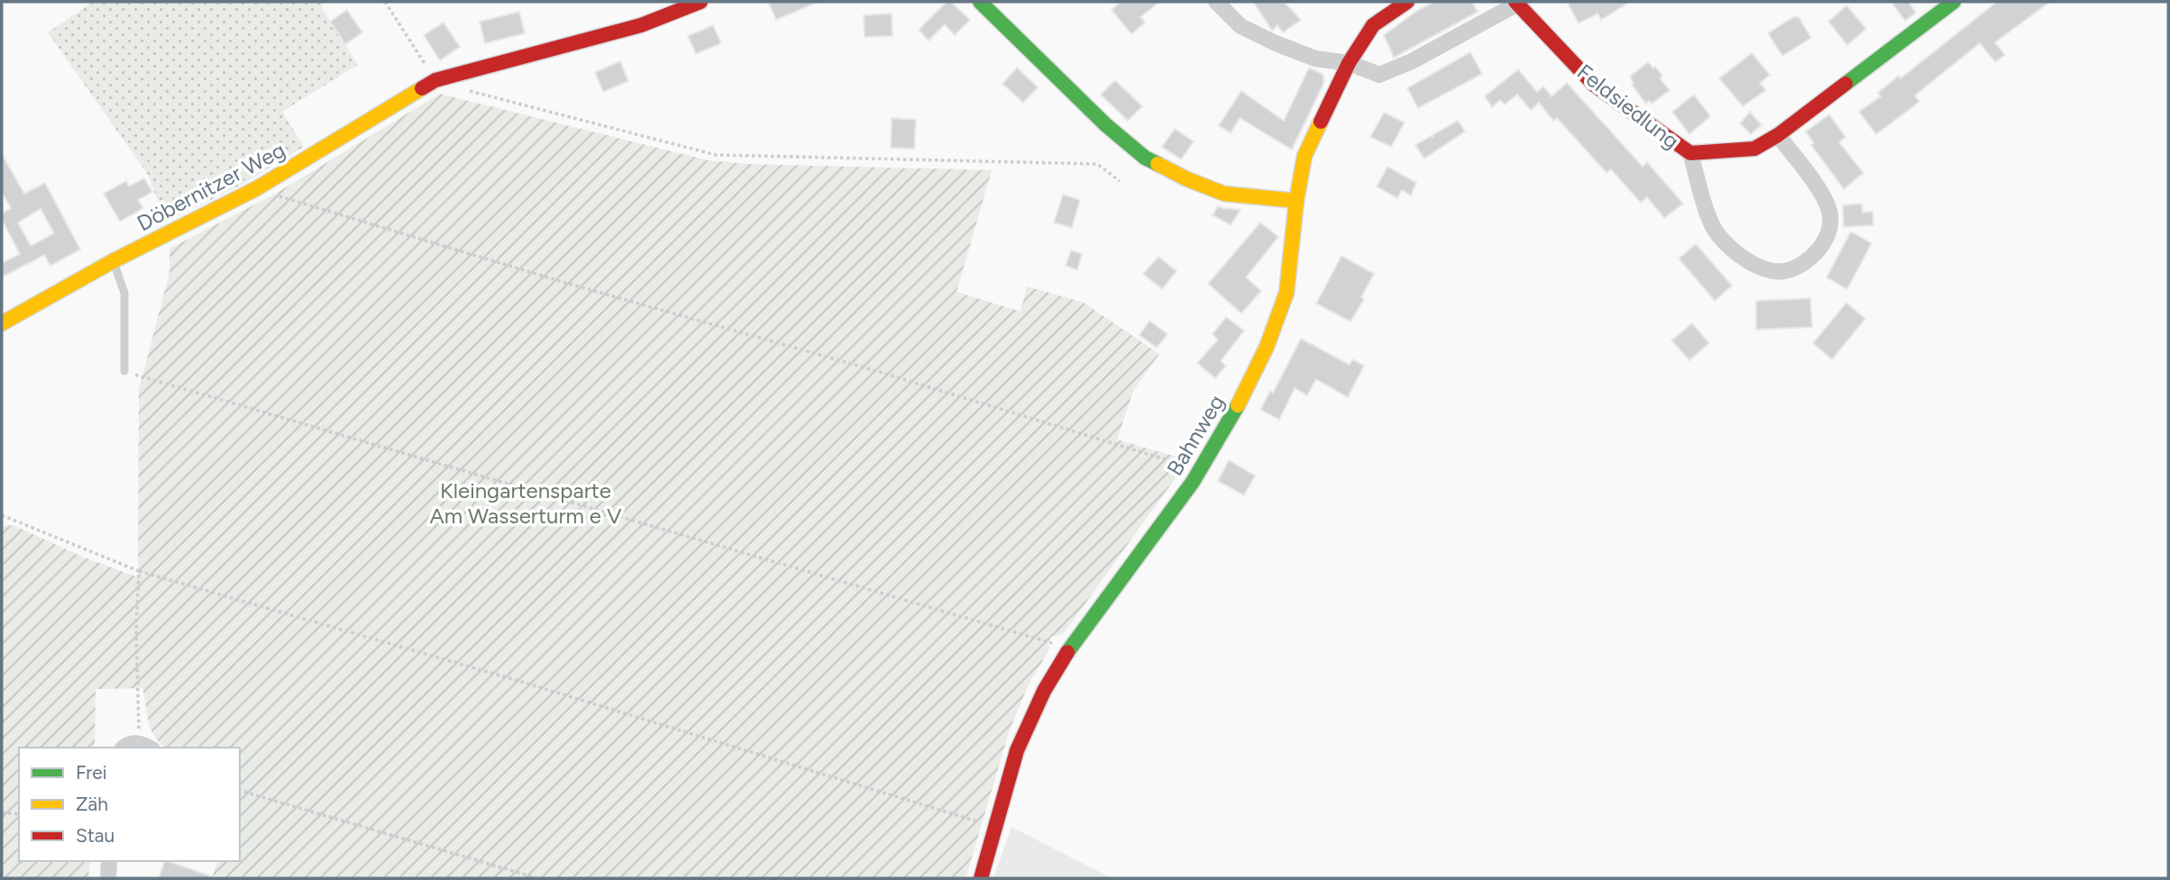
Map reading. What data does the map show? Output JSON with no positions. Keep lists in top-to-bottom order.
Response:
{
  "streets": {
    "street": ["Feldsiedlung", "Döbernitzer Weg", "Bahnweg"]
  },
  "parks": ["Kleingartensparte Am Wasserturm e V"],
  "legend": ["Frei", "Zäh", "Stau"]
}
